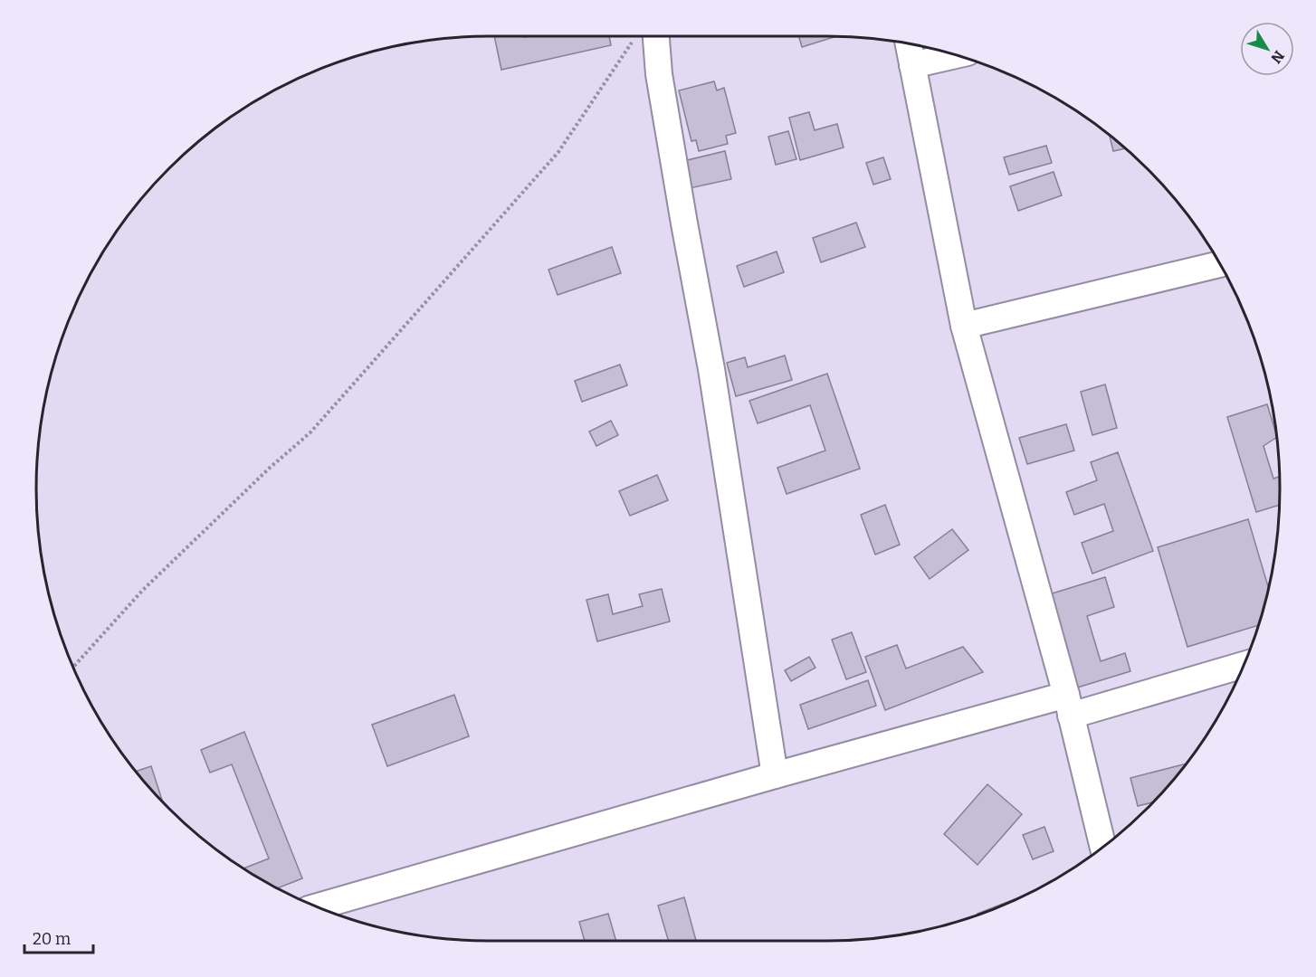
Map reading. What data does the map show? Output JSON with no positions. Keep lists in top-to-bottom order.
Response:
{
  "scale_bar": "20 m",
  "north": "bottom right"
}
